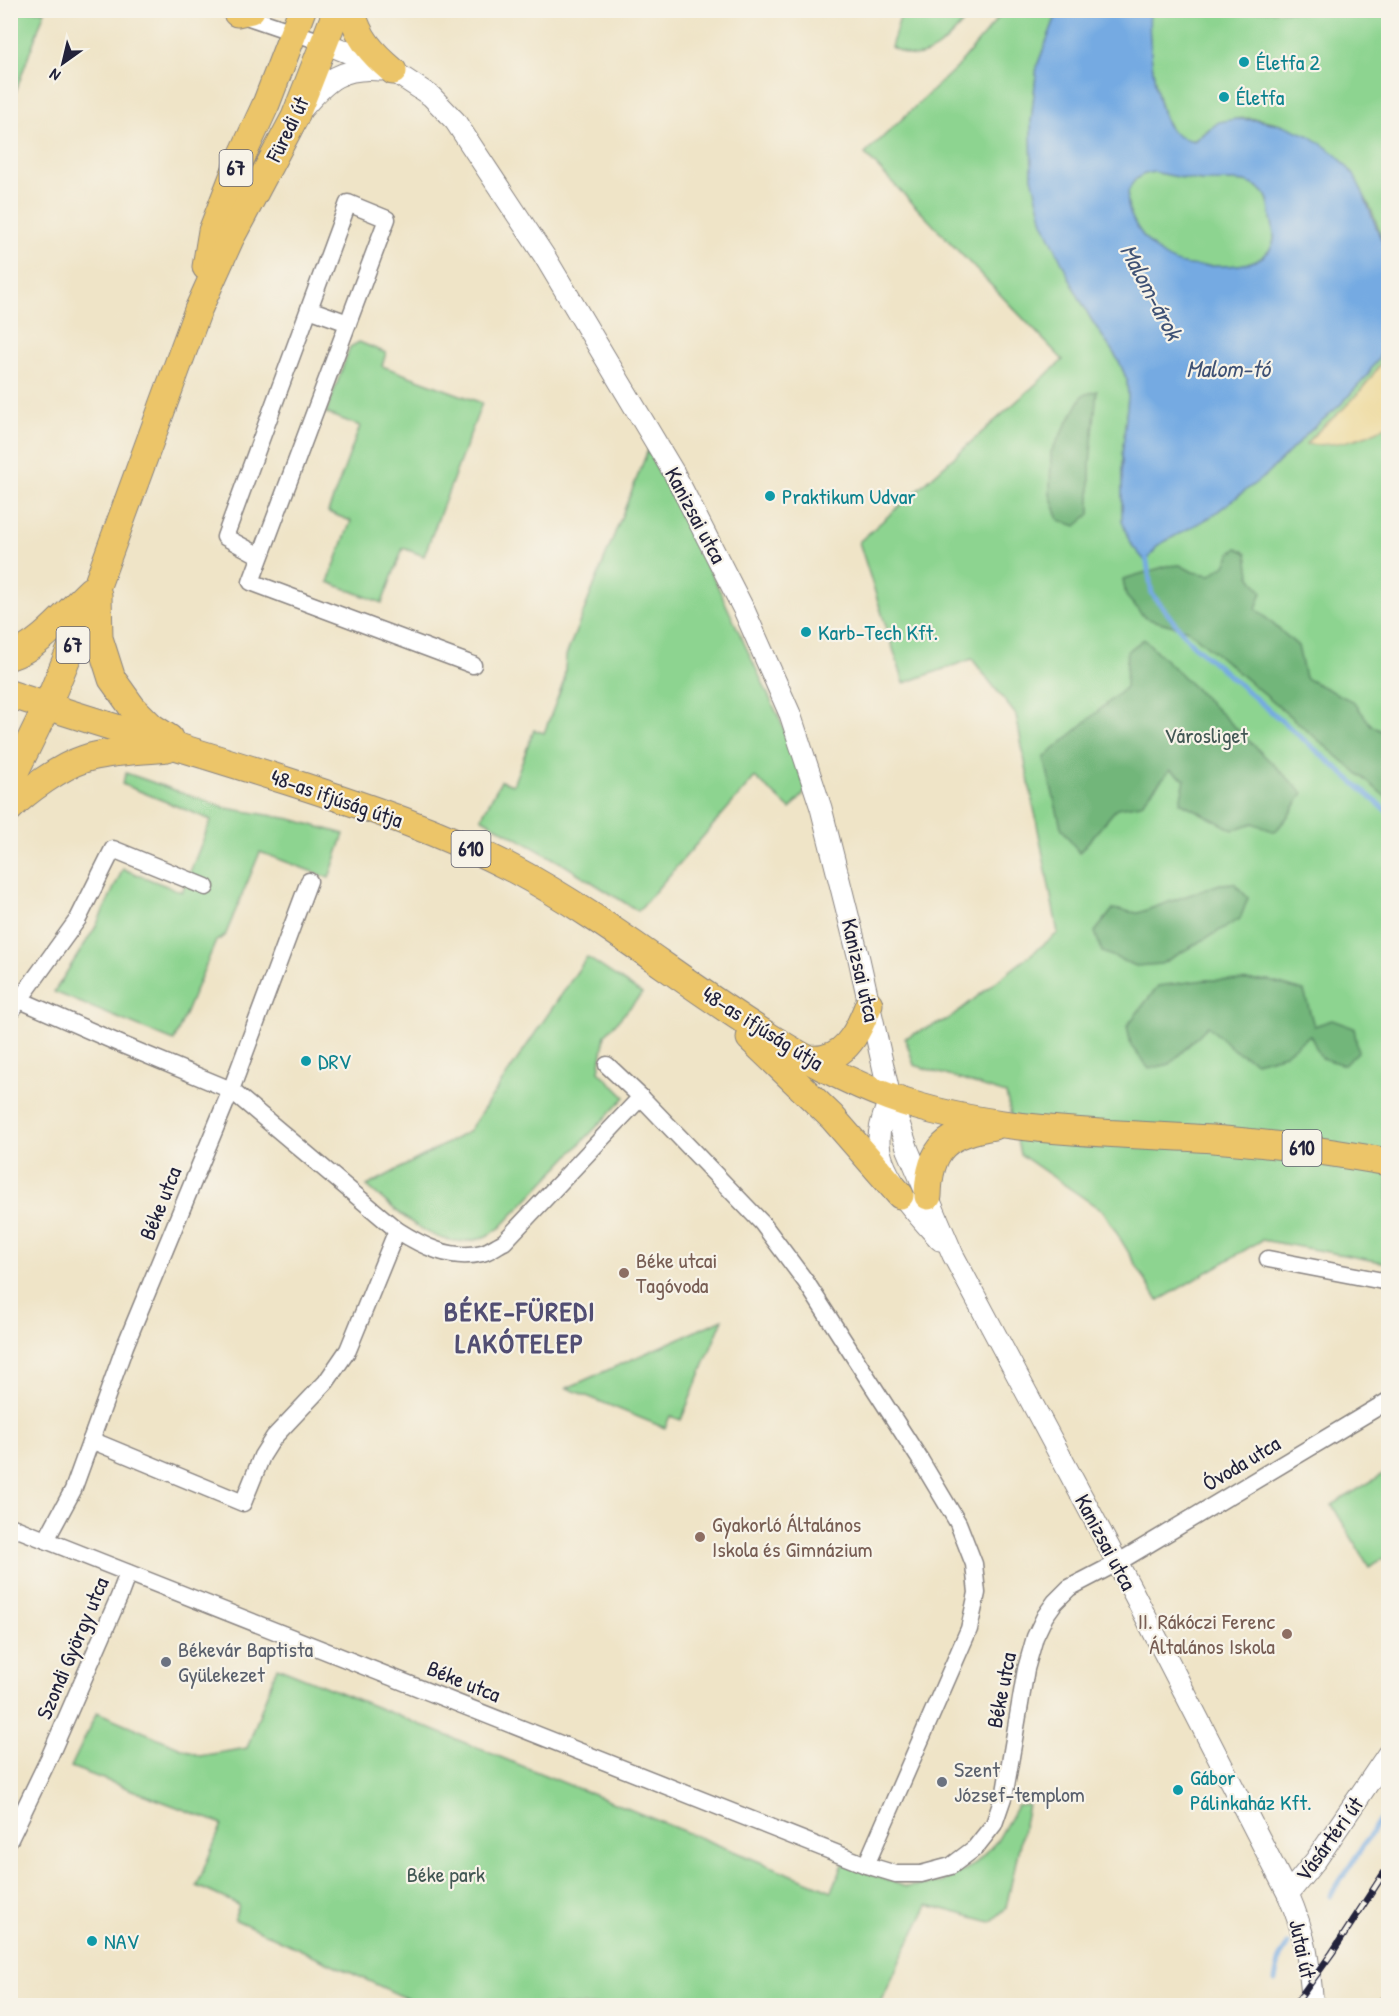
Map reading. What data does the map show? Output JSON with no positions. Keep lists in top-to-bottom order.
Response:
{
  "streets": {
    "main road": [
      "Füredi út",
      "67",
      "48-as ifjúság útja",
      "610"
    ],
    "street": [
      "Kanizsai utca",
      "Béke utca",
      "Óvoda utca",
      "Szondi György utca",
      "Vásártéri út",
      "Jutai út"
    ]
  },
  "crossings": [
    ["Füredi út", "67"],
    ["Füredi út", "Kanizsai utca"],
    ["67", "Kanizsai utca"],
    ["67", "610"],
    ["Kanizsai utca", "48-as ifjúság útja"],
    ["Kanizsai utca", "Béke utca"],
    ["Kanizsai utca", "Óvoda utca"],
    ["Kanizsai utca", "Vásártéri út"],
    ["Kanizsai utca", "Jutai út"],
    ["48-as ifjúság útja", "610"],
    ["Béke utca", "Óvoda utca"],
    ["Béke utca", "Szondi György utca"],
    ["Vásártéri út", "Jutai út"]
  ],
  "districts": ["BÉKE-FÜREDI LAKÓTELEP"],
  "water": ["Malom-árok", "Malom-tó"],
  "parks": ["Városliget", "Béke park"],
  "places": [
    "Életfa 2",
    "Életfa",
    "Praktikum Udvar",
    "Karb-Tech Kft.",
    "DRV",
    "Béke utcai Tagóvoda",
    "Gyakorló Általános Iskola és Gimnázium",
    "II. Rákóczi Ferenc Általános Iskola",
    "Békevár Baptista Gyülekezet",
    "Szent József-templom",
    "Gábor Pálinkaház Kft.",
    "NAV"
  ],
  "north": "bottom left"
}
